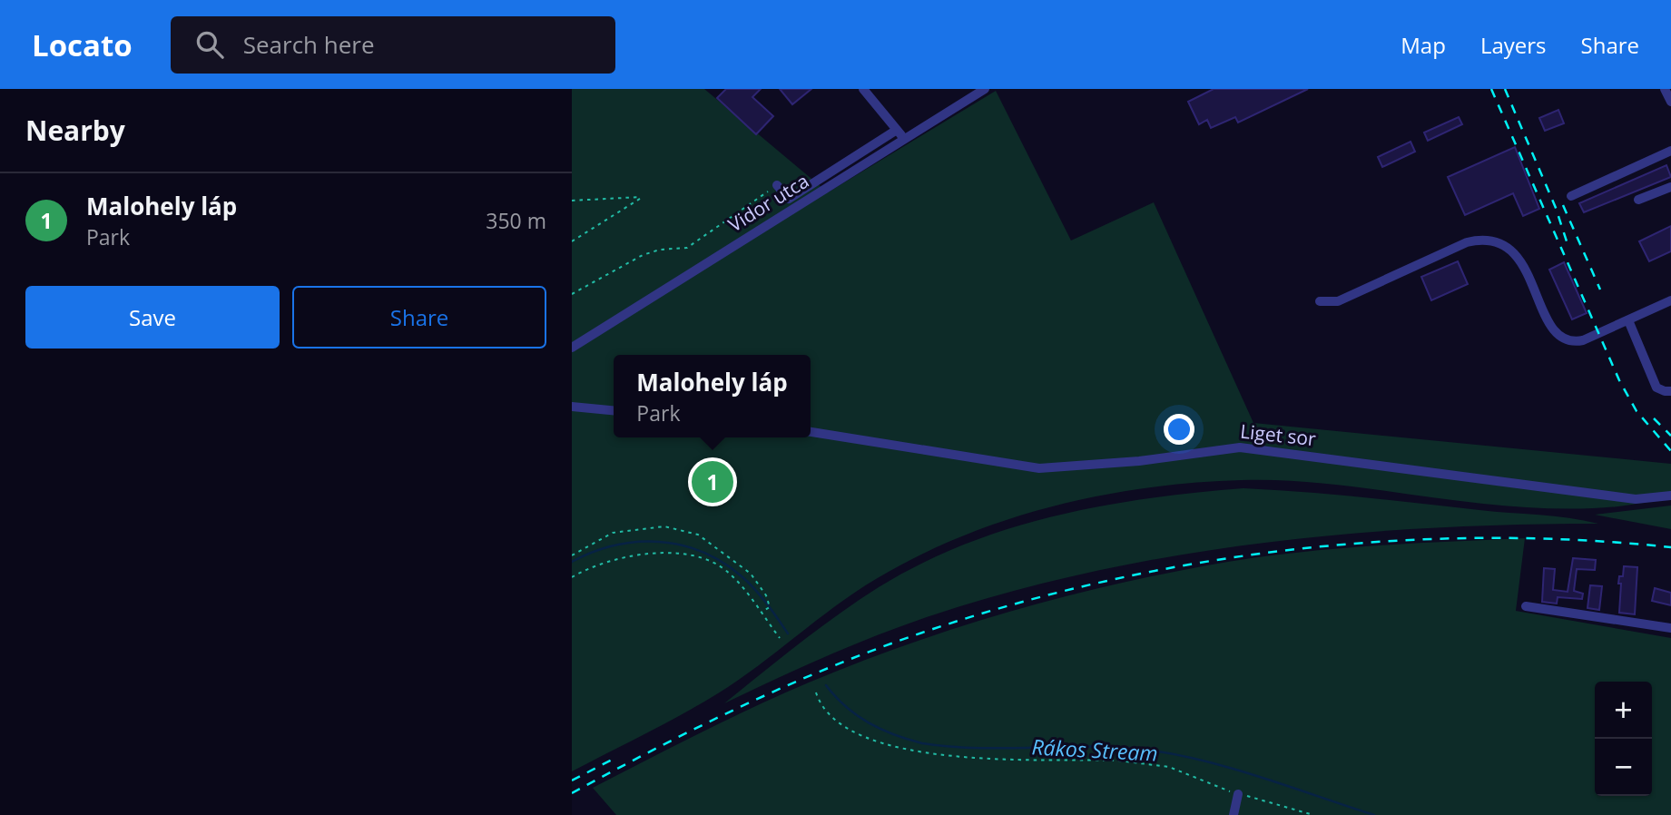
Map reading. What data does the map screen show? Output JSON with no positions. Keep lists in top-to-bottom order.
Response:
{
  "streets": {
    "street": ["Vidor utca", "Liget sor"]
  },
  "water": ["Rákos Stream"],
  "page": {
    "header": "Locato",
    "search": "Search here",
    "nav": ["Map", "Layers", "Share"],
    "heading": "Nearby",
    "list": [
      {
        "mark": "1",
        "name": "Malohely láp",
        "note": "Park",
        "value": "350 m"
      }
    ],
    "buttons": ["Save", "Share"],
    "popup": ["Malohely láp", "Park"],
    "pins": "1",
    "map_buttons": ["+", "−"]
  }
}
